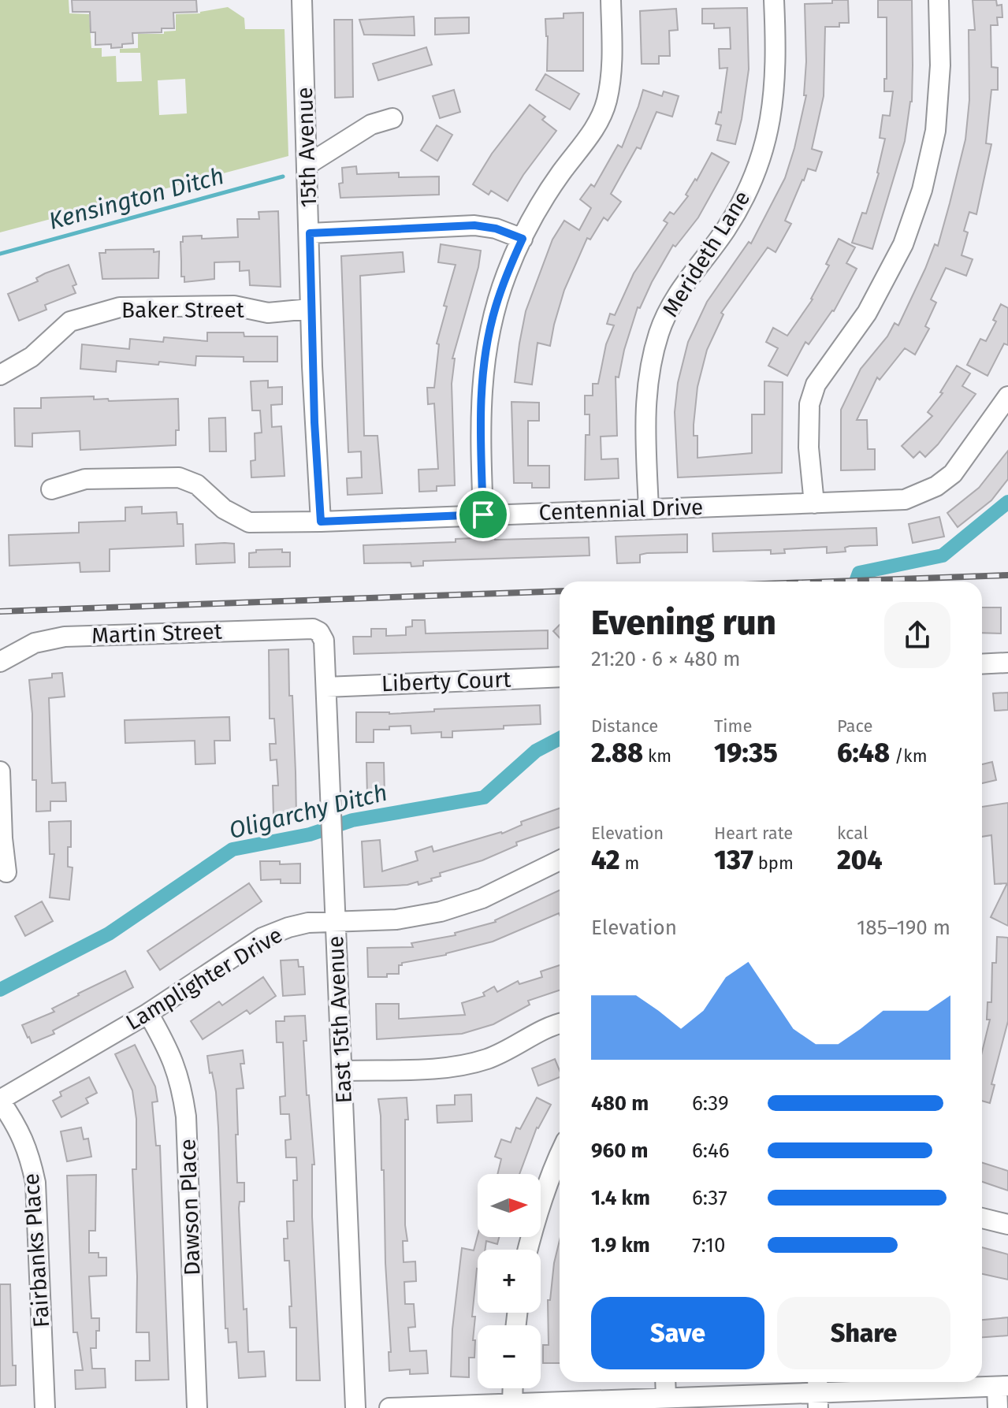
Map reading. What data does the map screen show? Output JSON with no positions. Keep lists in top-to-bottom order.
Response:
{
  "streets": {
    "street": [
      "15th Avenue",
      "Merideth Lane",
      "Baker Street",
      "Centennial Drive",
      "Martin Street",
      "Liberty Court",
      "Lamplighter Drive",
      "East 15th Avenue",
      "Dawson Place",
      "Fairbanks Place"
    ]
  },
  "crossings": [
    ["15th Avenue", "Baker Street"],
    ["15th Avenue", "Centennial Drive"],
    ["Merideth Lane", "Centennial Drive"],
    ["Martin Street", "East 15th Avenue"],
    ["Liberty Court", "East 15th Avenue"],
    ["Lamplighter Drive", "East 15th Avenue"],
    ["Lamplighter Drive", "Dawson Place"],
    ["Lamplighter Drive", "Fairbanks Place"]
  ],
  "water": ["Kensington Ditch", "Oligarchy Ditch"],
  "north": "right",
  "page": {
    "heading": ["Evening run", "21:20 · 6 × 480 m"],
    "stats": [
      ["Distance", "2.88 km"],
      ["Time", "19:35"],
      ["Pace", "6:48 /km"],
      ["Elevation", "42 m"],
      ["Heart rate", "137 bpm"],
      ["kcal", "204"]
    ],
    "chart": ["Elevation", "185–190 m"],
    "list": [
      {
        "name": "480 m",
        "note": "6:39"
      },
      {
        "name": "960 m",
        "note": "6:46"
      },
      {
        "name": "1.4 km",
        "note": "6:37"
      },
      {
        "name": "1.9 km",
        "note": "7:10"
      }
    ],
    "map_buttons": ["+", "−"],
    "buttons": ["Save", "Share"]
  }
}
